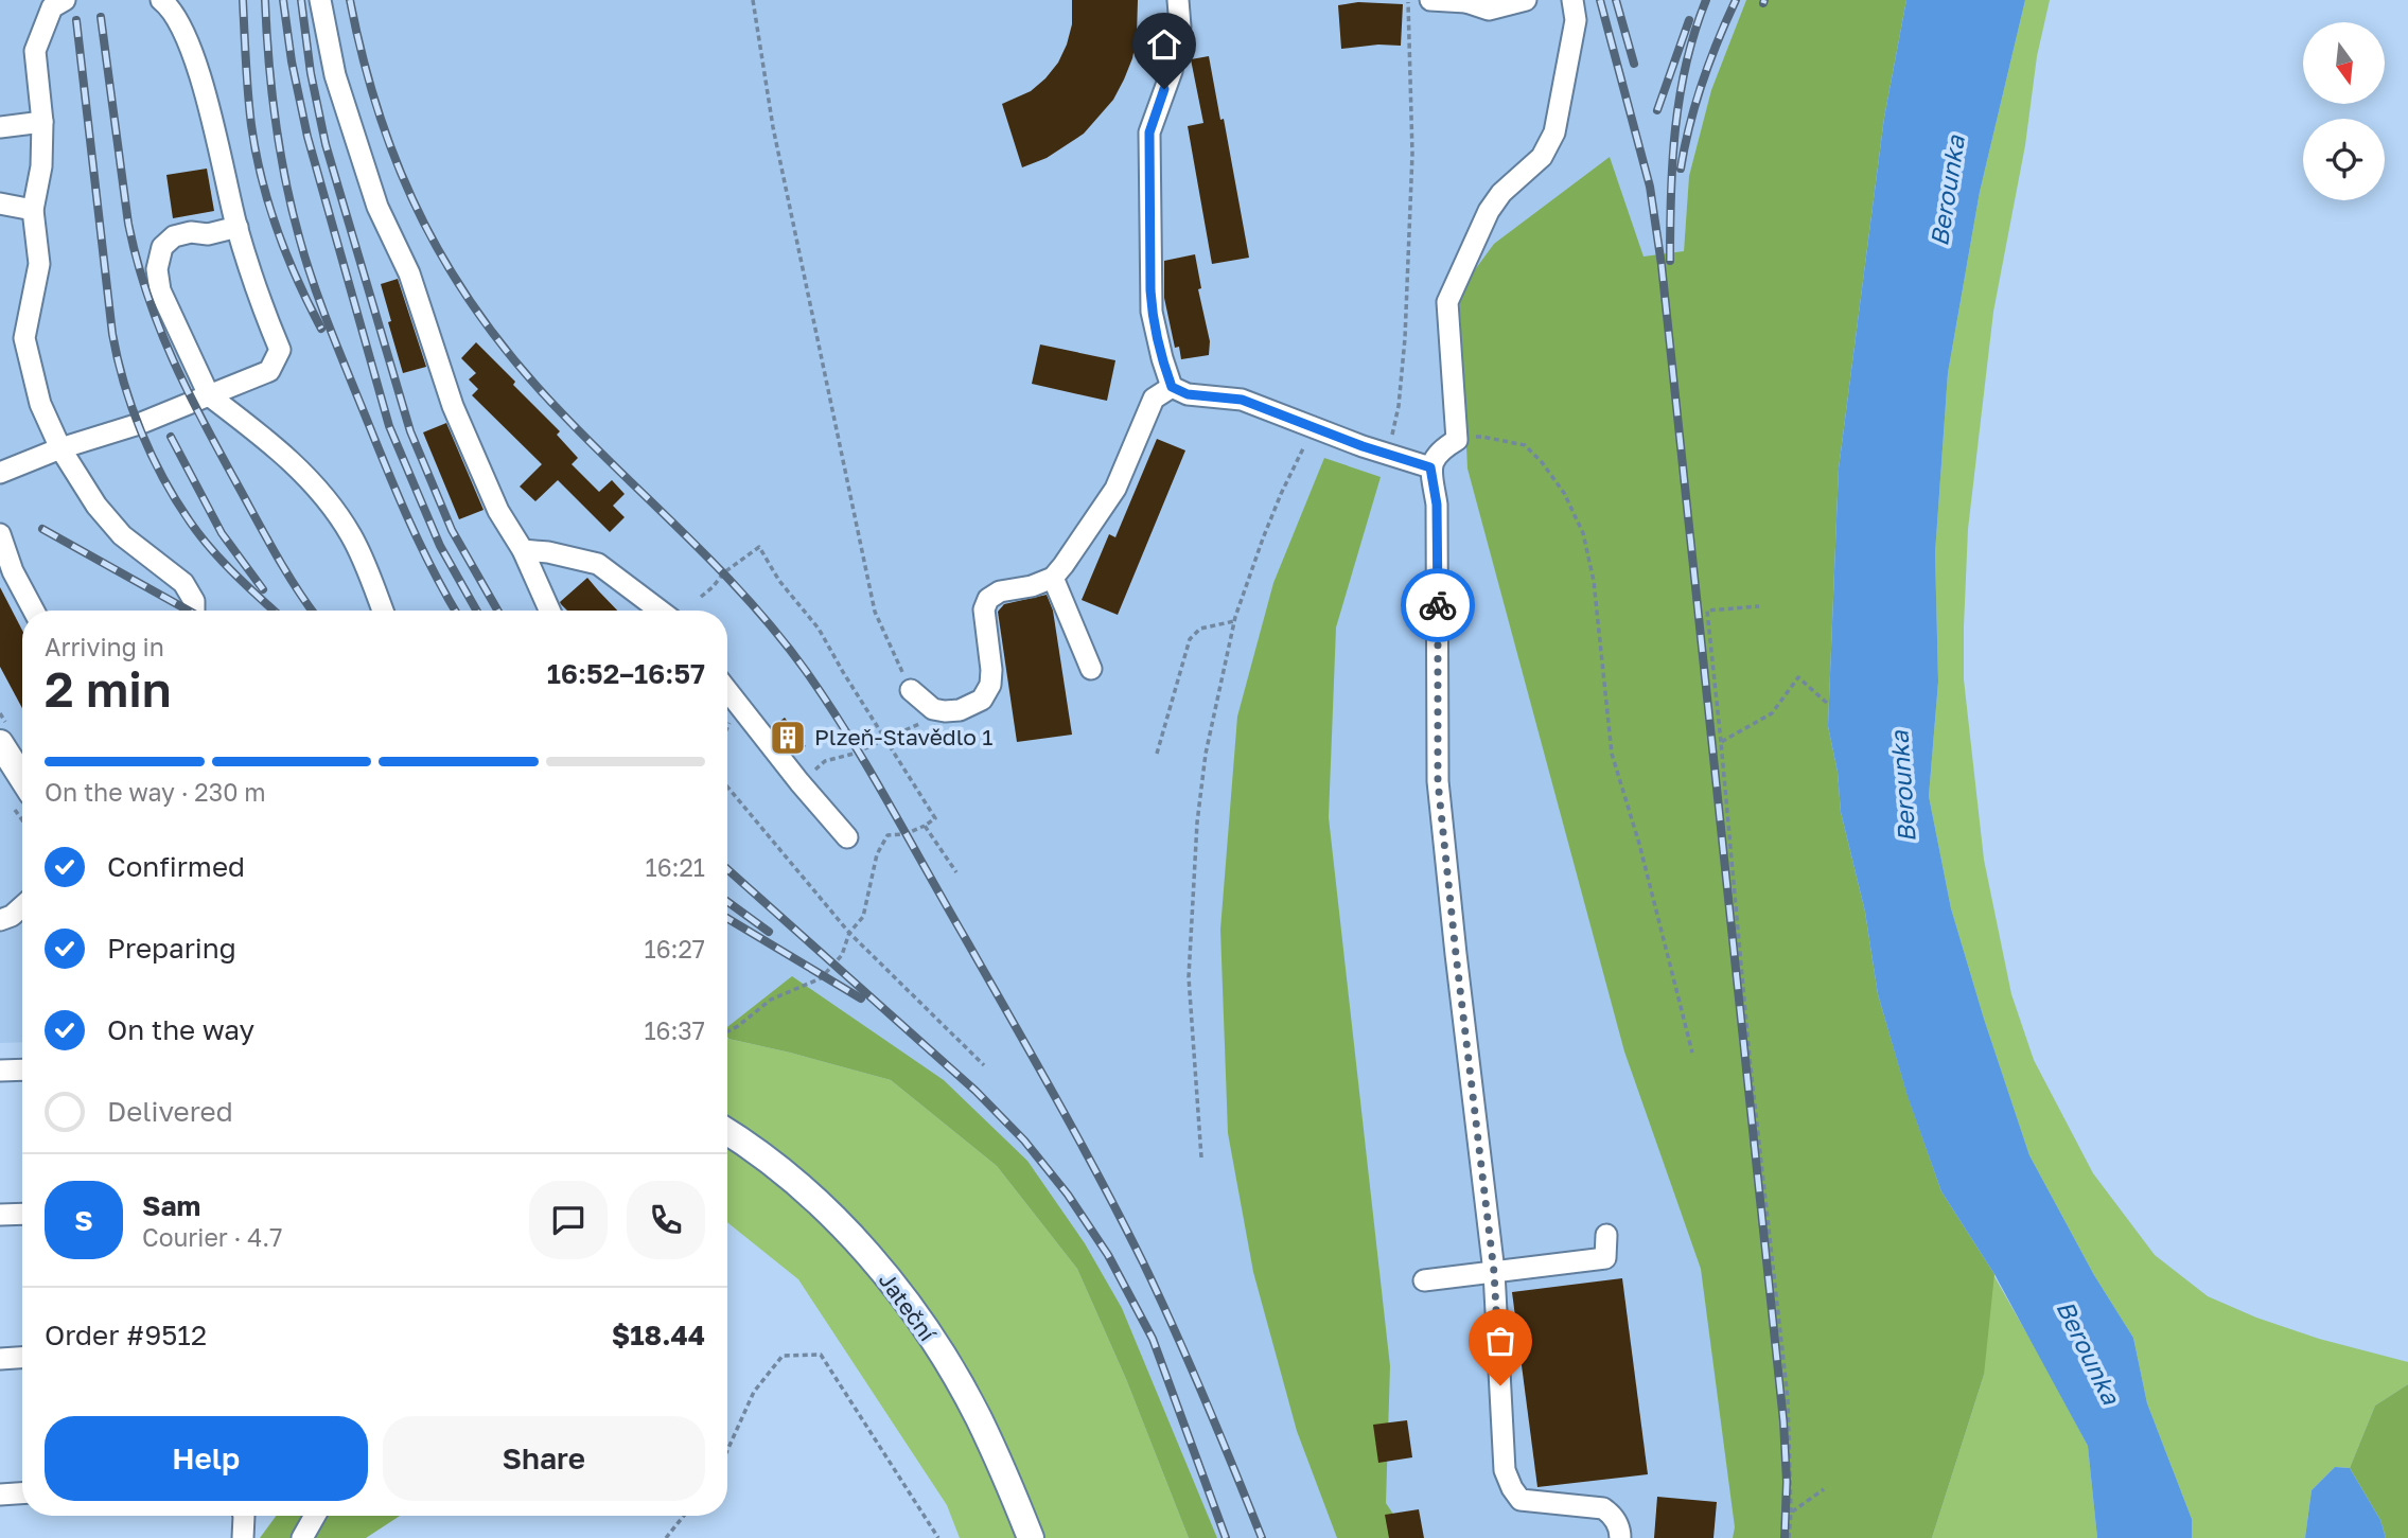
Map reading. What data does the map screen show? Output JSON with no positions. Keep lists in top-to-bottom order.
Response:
{
  "streets": {
    "main road": ["Jateční"]
  },
  "water": ["Berounka"],
  "places": {
    "building": ["Plzeň-Stavědlo 1"]
  },
  "north": "bottom",
  "page": {
    "heading": ["2 min", "Arriving in", "16:52–16:57"],
    "panel": [
      "Sam",
      "Courier · 4.7",
      "Order #9512",
      "$18.44"
    ],
    "bar": "On the way · 230 m",
    "list": [
      ["Confirmed", "16:21"],
      ["Preparing", "16:27"],
      ["On the way", "16:37"],
      "Delivered"
    ],
    "round": "S",
    "buttons": ["Help", "Share"]
  }
}
